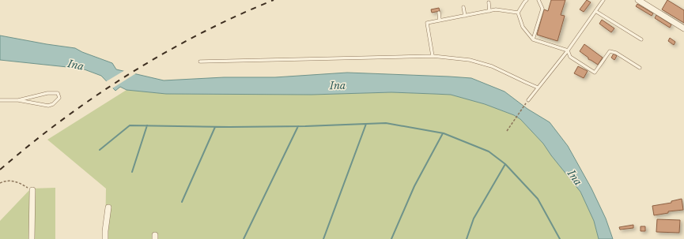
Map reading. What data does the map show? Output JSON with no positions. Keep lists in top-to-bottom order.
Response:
{
  "water": ["Ina"]
}
